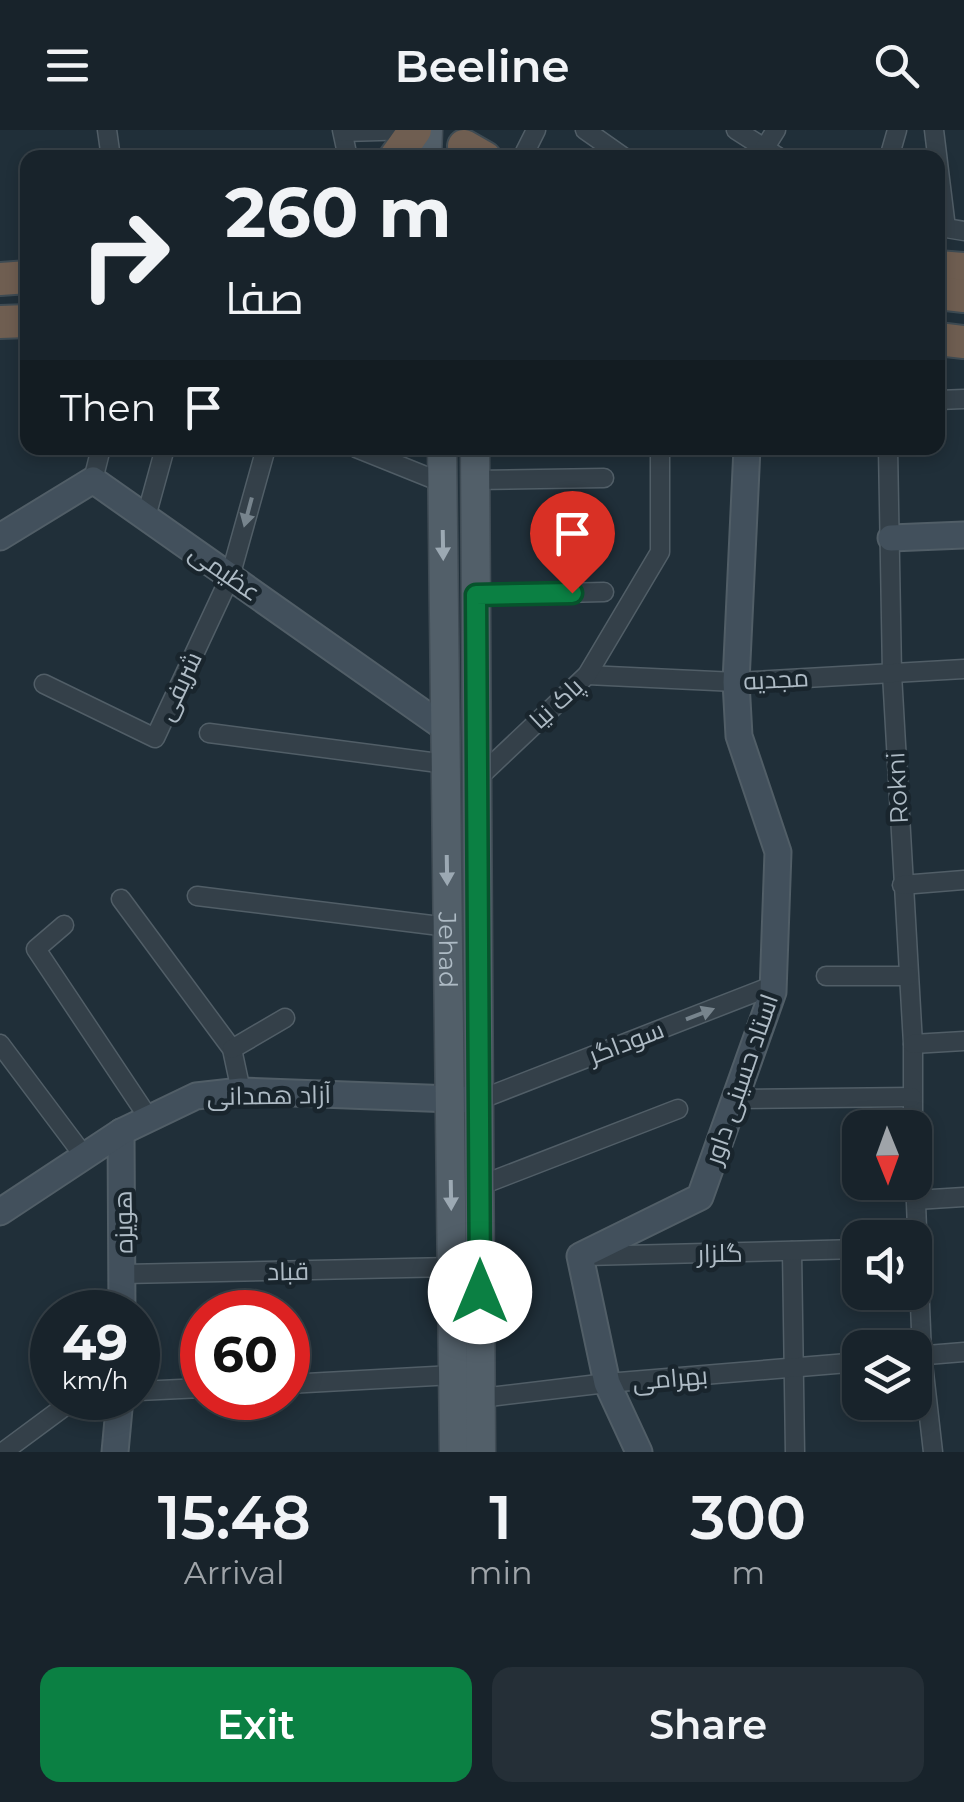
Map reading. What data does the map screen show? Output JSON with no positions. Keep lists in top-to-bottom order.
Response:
{
  "streets": {
    "main road": ["Jehad"],
    "street": [
      "عظیمی",
      "مجدیه",
      "شریفی",
      "پاک نیا",
      "Rokni",
      "سوداگر",
      "استاد حسینی داور",
      "آزاد همدانی",
      "هویزه",
      "گلزار",
      "قباد",
      "بهرامی"
    ]
  },
  "crossings": [
    ["عظیمی", "شریفی"],
    ["عظیمی", "Jehad"],
    ["مجدیه", "پاک نیا"],
    ["مجدیه", "Rokni"],
    ["مجدیه", "استاد حسینی داور"],
    ["پاک نیا", "Jehad"],
    ["Jehad", "سوداگر"],
    ["Jehad", "آزاد همدانی"],
    ["Jehad", "قباد"],
    ["Jehad", "بهرامی"],
    ["سوداگر", "استاد حسینی داور"],
    ["سوداگر", "آزاد همدانی"],
    ["استاد حسینی داور", "گلزار"],
    ["آزاد همدانی", "هویزه"],
    ["هویزه", "قباد"]
  ],
  "north": "bottom",
  "page": {
    "header": "Beeline",
    "turn": ["260 m", "صفا"],
    "then": "Then",
    "speed": "49 km/h",
    "limit": "60",
    "eta": [
      "15:48",
      "Arrival",
      "1",
      "min",
      "300",
      "m"
    ],
    "buttons": ["Exit", "Share"]
  }
}
